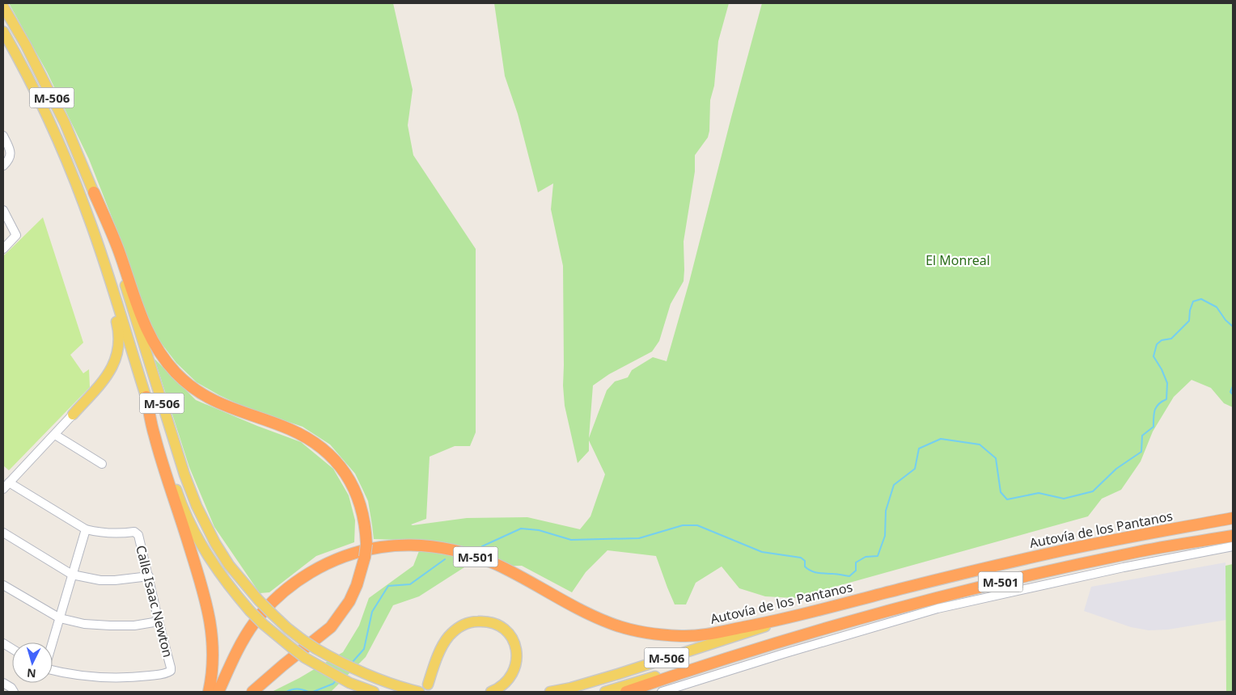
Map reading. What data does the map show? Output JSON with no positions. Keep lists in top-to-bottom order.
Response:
{
  "streets": {
    "highway": ["Autovía de los Pantanos", "M-501"],
    "main road": ["M-506"],
    "street": ["Calle Isaac Newton"]
  },
  "crossings": [
    ["M-506", "Autovía de los Pantanos"],
    ["M-506", "M-501"]
  ],
  "parks": ["El Monreal"],
  "north": "bottom"
}
